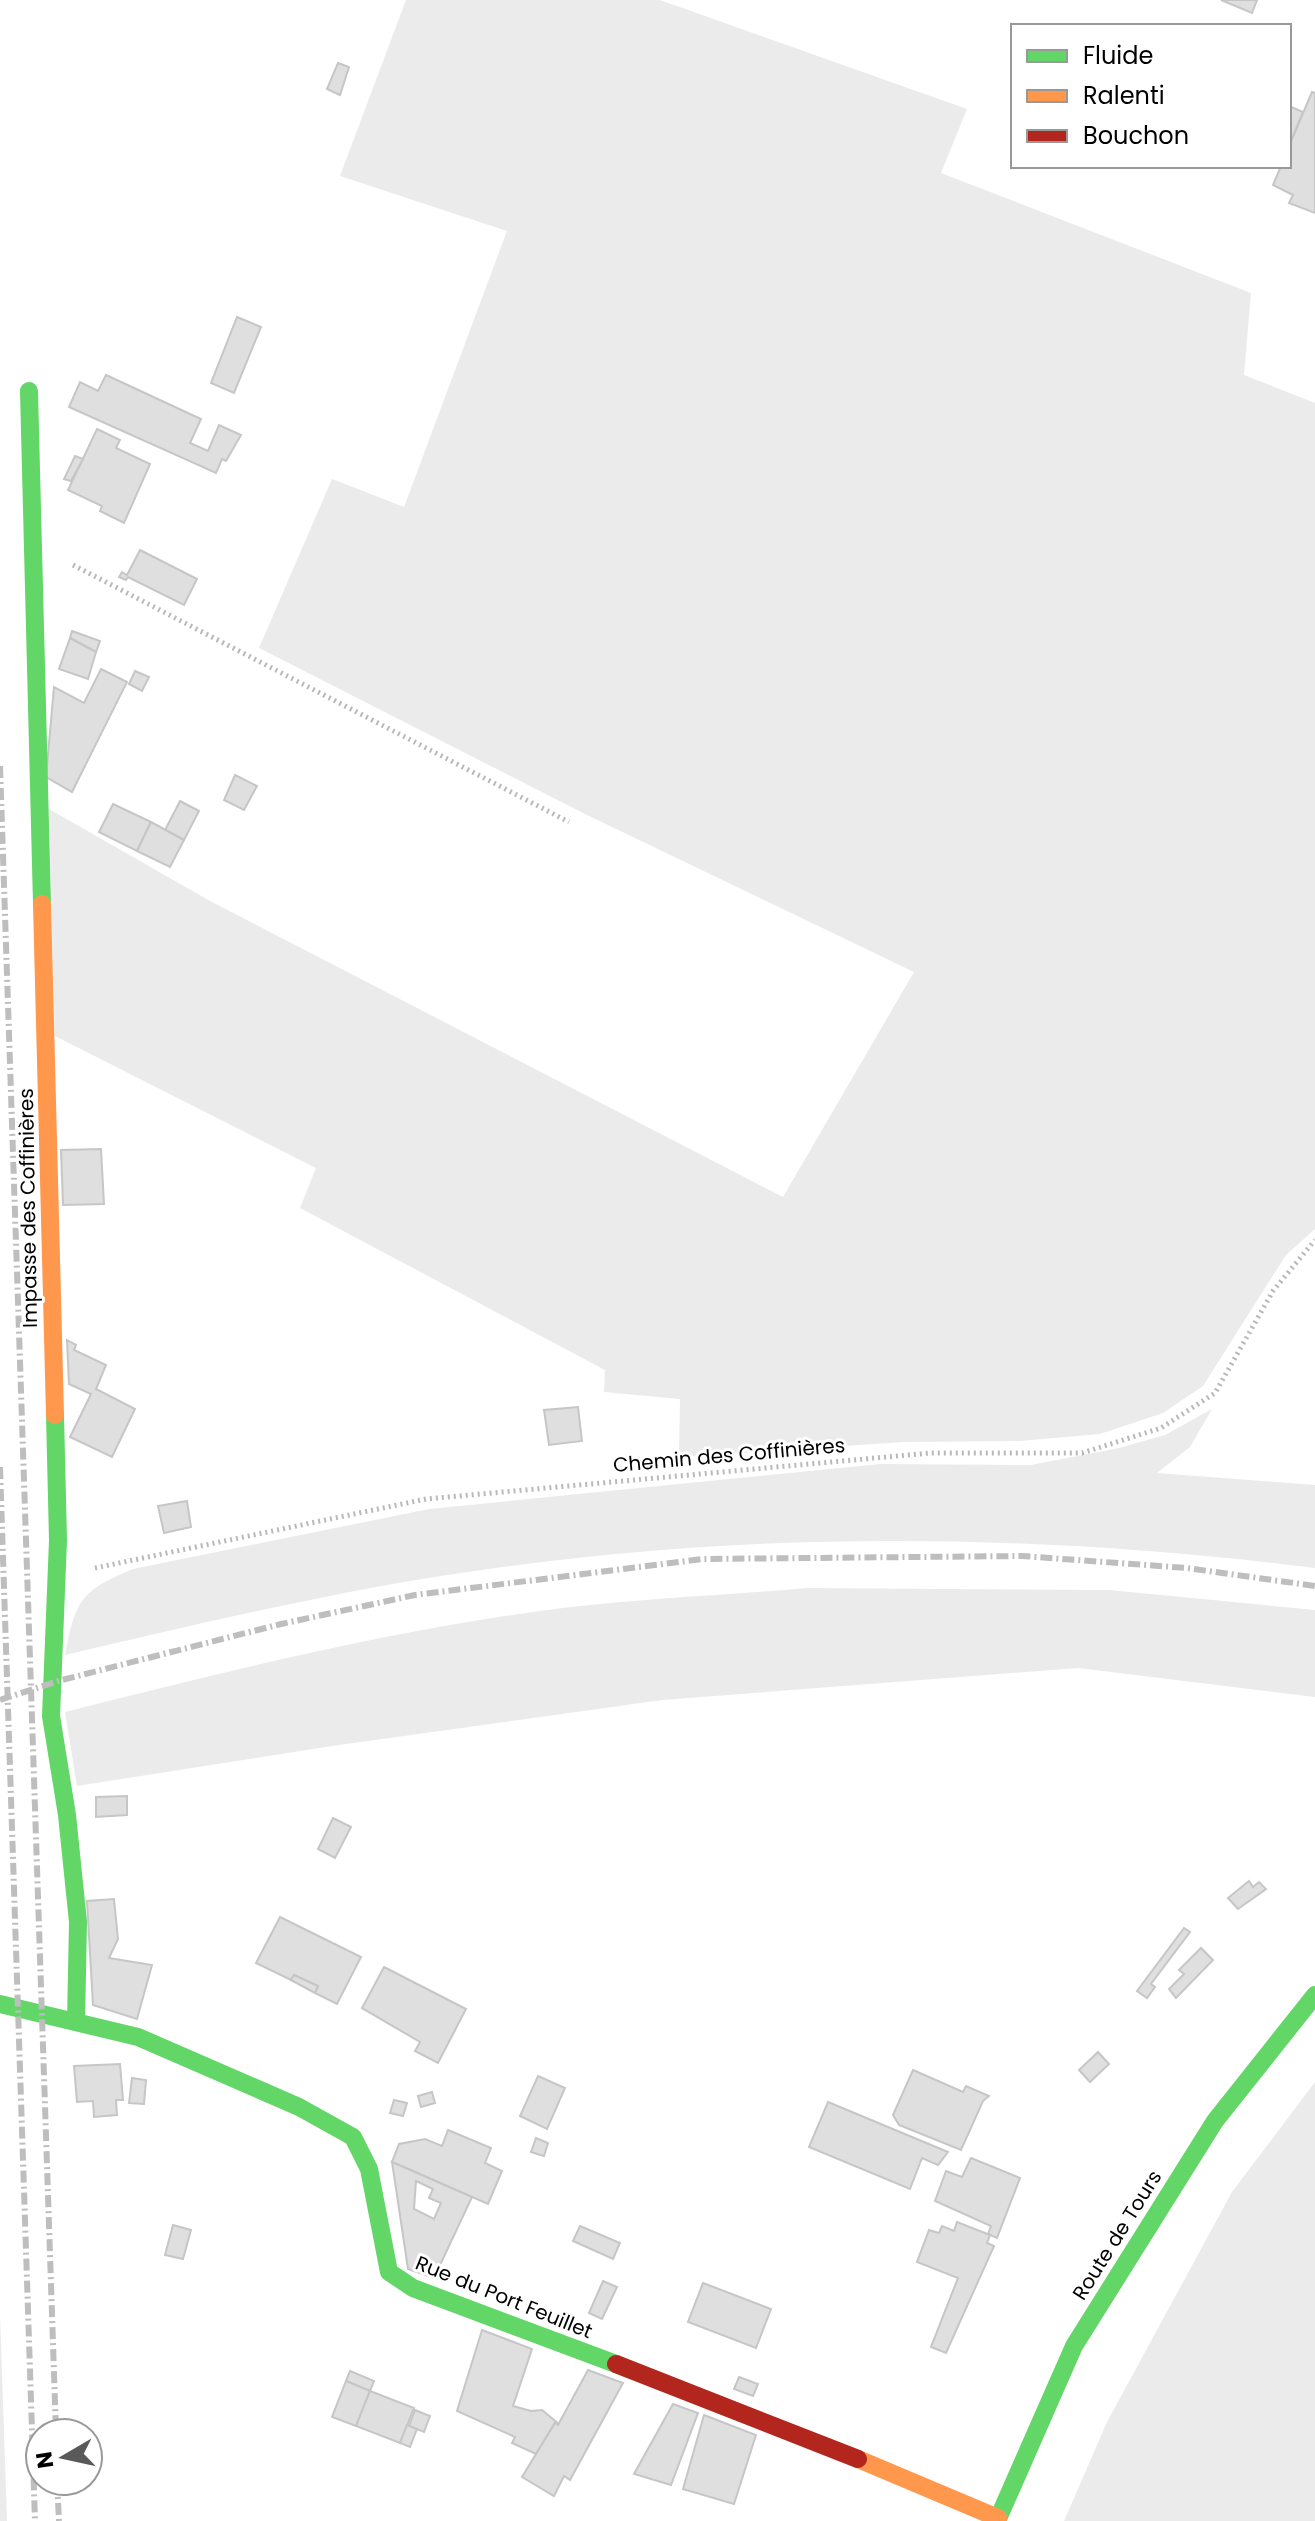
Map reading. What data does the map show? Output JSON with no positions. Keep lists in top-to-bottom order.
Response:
{
  "streets": {
    "street": ["Impasse des Coffinières", "Route de Tours", "Rue du Port Feuillet"],
    "path": ["Chemin des Coffinières"]
  },
  "crossings": [
    ["Impasse des Coffinières", "Chemin des Coffinières"],
    ["Impasse des Coffinières", "Rue du Port Feuillet"],
    ["Route de Tours", "Rue du Port Feuillet"]
  ],
  "legend": ["Fluide", "Ralenti", "Bouchon"],
  "north": "left"
}
